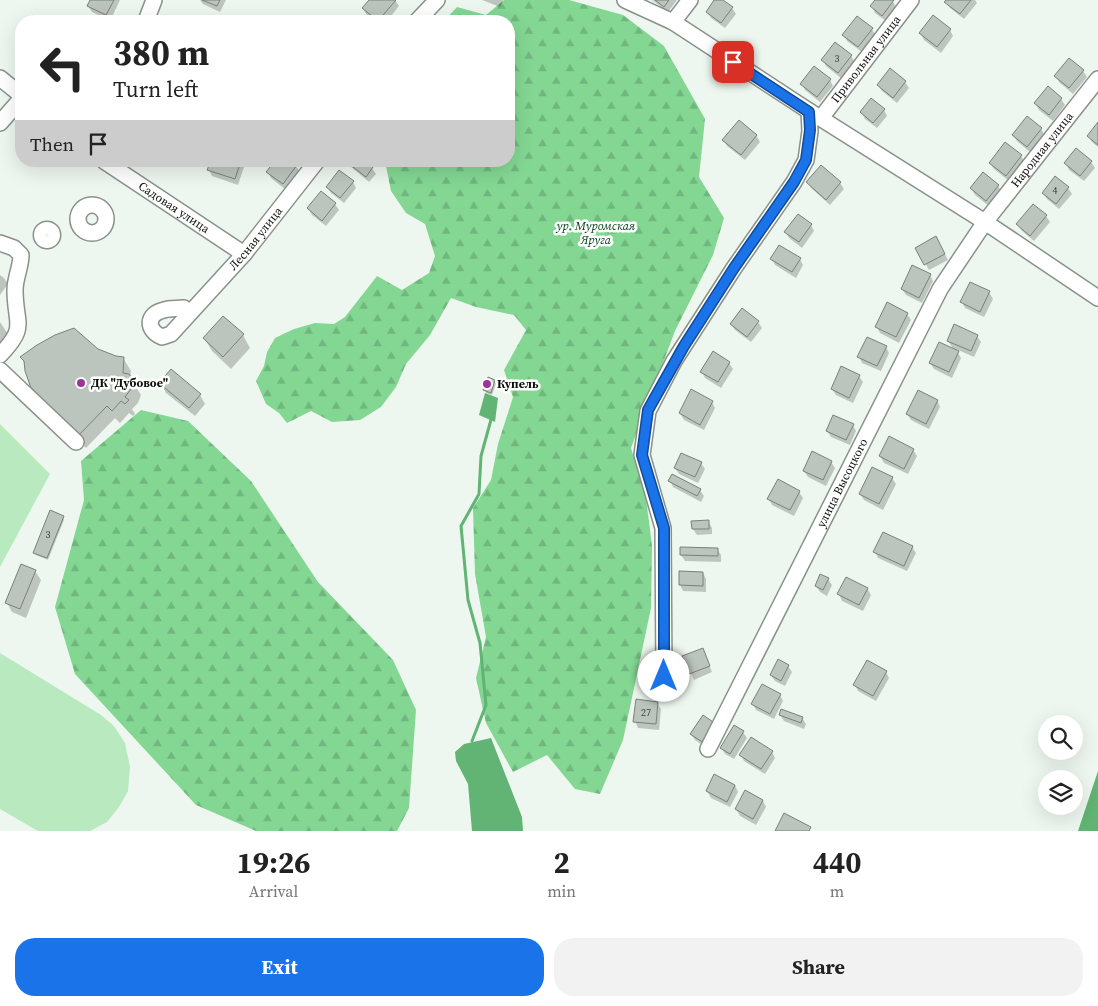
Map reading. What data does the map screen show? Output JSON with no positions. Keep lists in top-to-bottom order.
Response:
{
  "streets": {
    "street": [
      "Привольная улица",
      "Народная улица",
      "Садовая улица",
      "Лесная улица",
      "улица Высоцкого"
    ]
  },
  "crossings": [
    ["Народная улица", "улица Высоцкого"],
    ["Садовая улица", "Лесная улица"]
  ],
  "parks": ["ур. Муромская Яруга"],
  "places": ["ДК \"Дубовое\"", "Купель"],
  "house_numbers": [
    "3",
    "4",
    "3",
    "27"
  ],
  "page": {
    "turn": ["380 m", "Turn left"],
    "then": "Then",
    "eta": [
      "19:26",
      "Arrival",
      "2",
      "min",
      "440",
      "m"
    ],
    "buttons": ["Exit", "Share"]
  }
}
